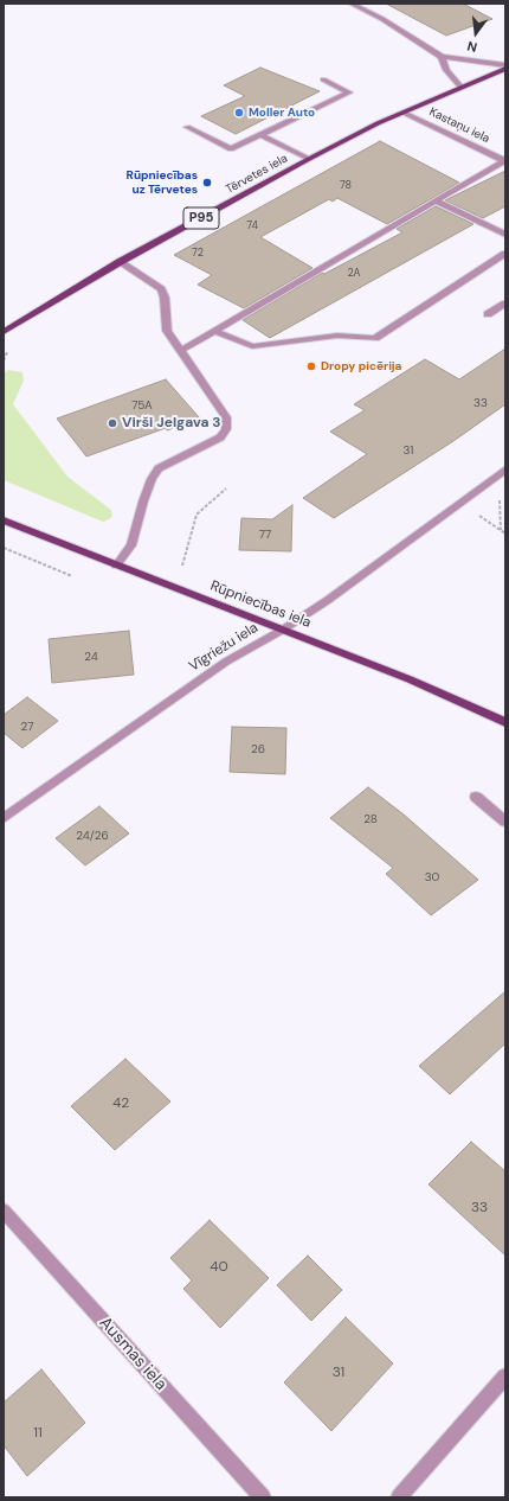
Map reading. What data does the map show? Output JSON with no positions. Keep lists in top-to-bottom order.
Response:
{
  "streets": {
    "main road": ["Tērvetes iela", "P95", "Rūpniecības iela"],
    "street": ["Kastaņu iela", "Vīgriežu iela", "Ausmas iela"]
  },
  "crossings": [
    ["Kastaņu iela", "Tērvetes iela"],
    ["Rūpniecības iela", "Vīgriežu iela"]
  ],
  "places": [
    "Moller Auto",
    "Rūpniecības uz Tērvetes",
    "Dropy picērija",
    "Virši Jelgava 3"
  ],
  "house_numbers": [
    "78",
    "74",
    "72",
    "2A",
    "33",
    "75A",
    "31",
    "77",
    "24",
    "27",
    "26",
    "28",
    "24/26",
    "30",
    "42",
    "33",
    "40",
    "31",
    "11"
  ],
  "north": "bottom"
}
